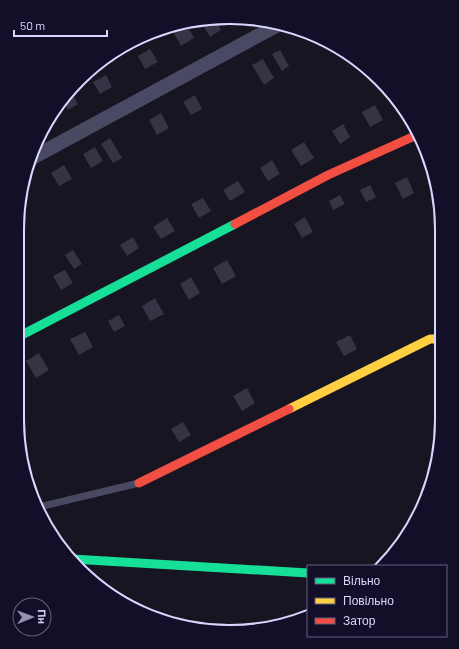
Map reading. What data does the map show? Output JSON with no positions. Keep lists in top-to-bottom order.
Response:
{
  "legend": ["Вільно", "Повільно", "Затор"],
  "scale_bar": "50 m",
  "north": "right"
}
